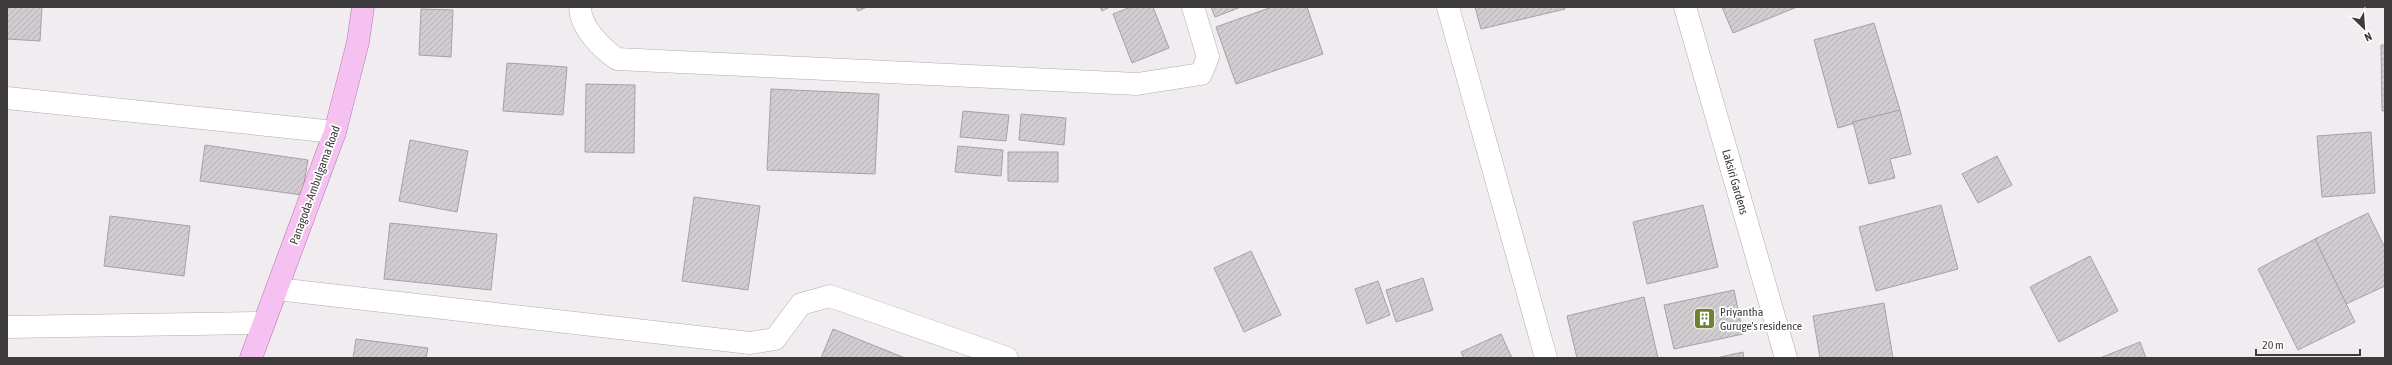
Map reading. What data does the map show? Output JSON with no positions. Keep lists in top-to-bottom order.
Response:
{
  "streets": {
    "main road": ["Panagoda-Ambulgama Road"],
    "street": ["Laksiri Gardens"]
  },
  "places": {
    "building": ["Priyantha Guruge's residence"]
  },
  "scale_bar": "20 m",
  "north": "bottom right"
}
